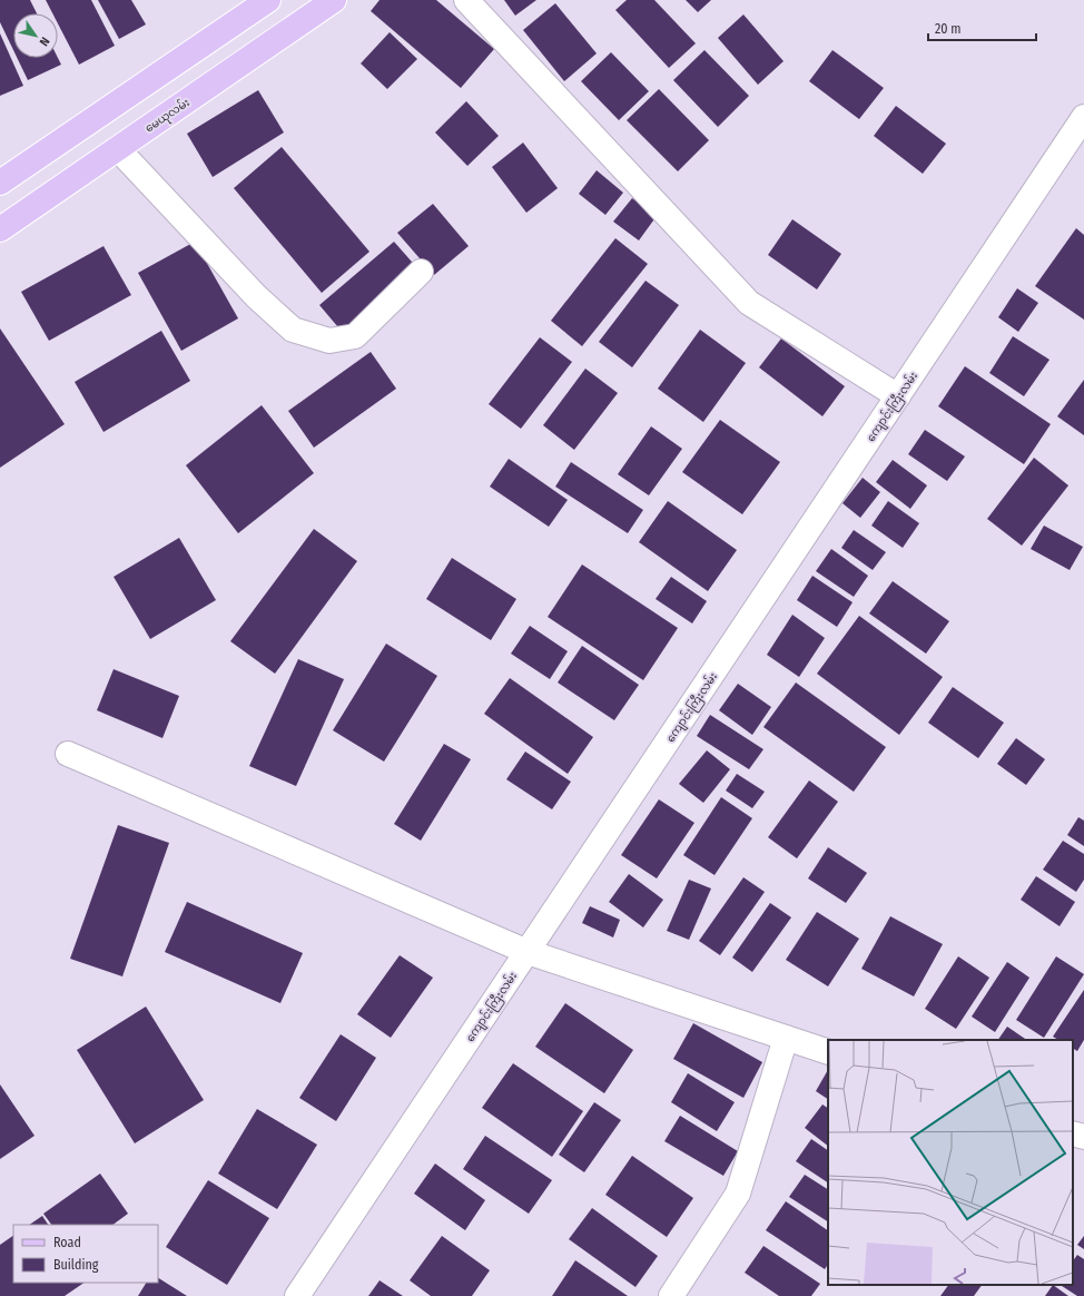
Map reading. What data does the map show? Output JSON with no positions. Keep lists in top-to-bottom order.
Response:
{
  "streets": {
    "main road": ["မေယုလမ်း"],
    "street": ["ကျောင်းကြီးလမ်း"]
  },
  "legend": ["Road", "Building"],
  "scale_bar": "20 m",
  "north": "bottom right"
}
